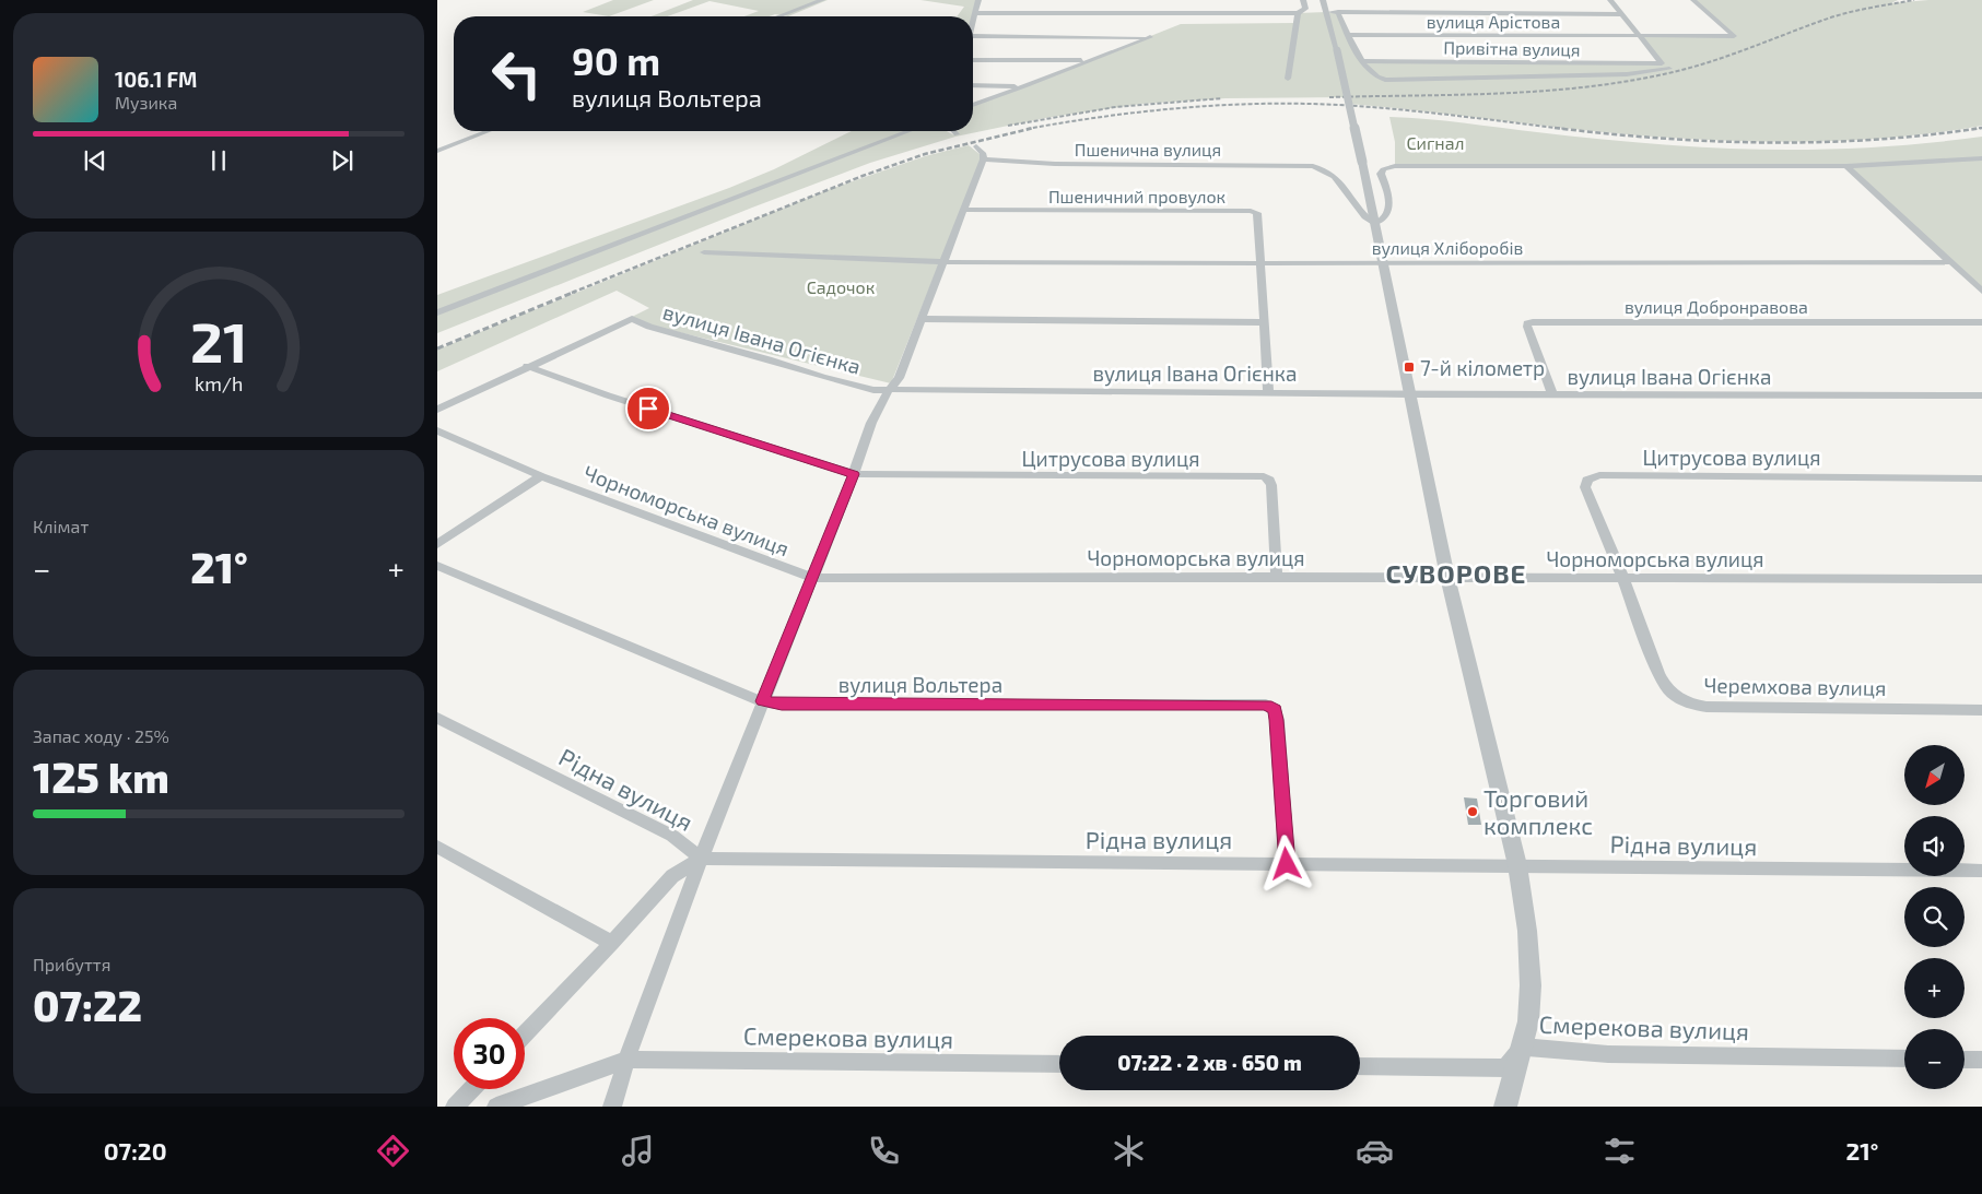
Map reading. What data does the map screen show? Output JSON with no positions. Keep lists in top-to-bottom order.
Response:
{
  "streets": {
    "street": [
      "вулиця Арістова",
      "Привітна вулиця",
      "Пшенична вулиця",
      "Пшеничний провулок",
      "вулиця Хліборобів",
      "вулиця Добронравова",
      "вулиця Івана Огієнка",
      "Цитрусова вулиця",
      "Чорноморська вулиця",
      "вулиця Вольтера",
      "Черемхова вулиця",
      "Рідна вулиця",
      "Смерекова вулиця"
    ]
  },
  "crossings": [
    ["вулиця Арістова", "Привітна вулиця"],
    ["Пшеничний провулок", "вулиця Хліборобів"],
    ["вулиця Добронравова", "вулиця Івана Огієнка"],
    ["вулиця Івана Огієнка", "Цитрусова вулиця"],
    ["Цитрусова вулиця", "Чорноморська вулиця"],
    ["Цитрусова вулиця", "Черемхова вулиця"],
    ["Чорноморська вулиця", "Черемхова вулиця"],
    ["вулиця Вольтера", "Рідна вулиця"]
  ],
  "districts": ["СУВОРОВЕ"],
  "parks": ["Сигнал", "Садочок"],
  "places": {
    "transit": ["7-й кілометр"],
    "other": ["Торговий комплекс"]
  },
  "north": "bottom left",
  "page": {
    "turn": ["90 m", "вулиця Вольтера"],
    "song": ["106.1 FM", "Музика"],
    "tile": [
      "Клімат",
      ["Запас ходу · 25%", "125 km"],
      ["Прибуття", "07:22"]
    ],
    "heat": ["−", "21°", "+"],
    "map_buttons": ["+", "−"],
    "limit": "30",
    "trip": "07:22 · 2 хв · 650 m",
    "tabs": ["07:20", "21°"],
    "gauge": ["21", "km/h"]
  }
}
